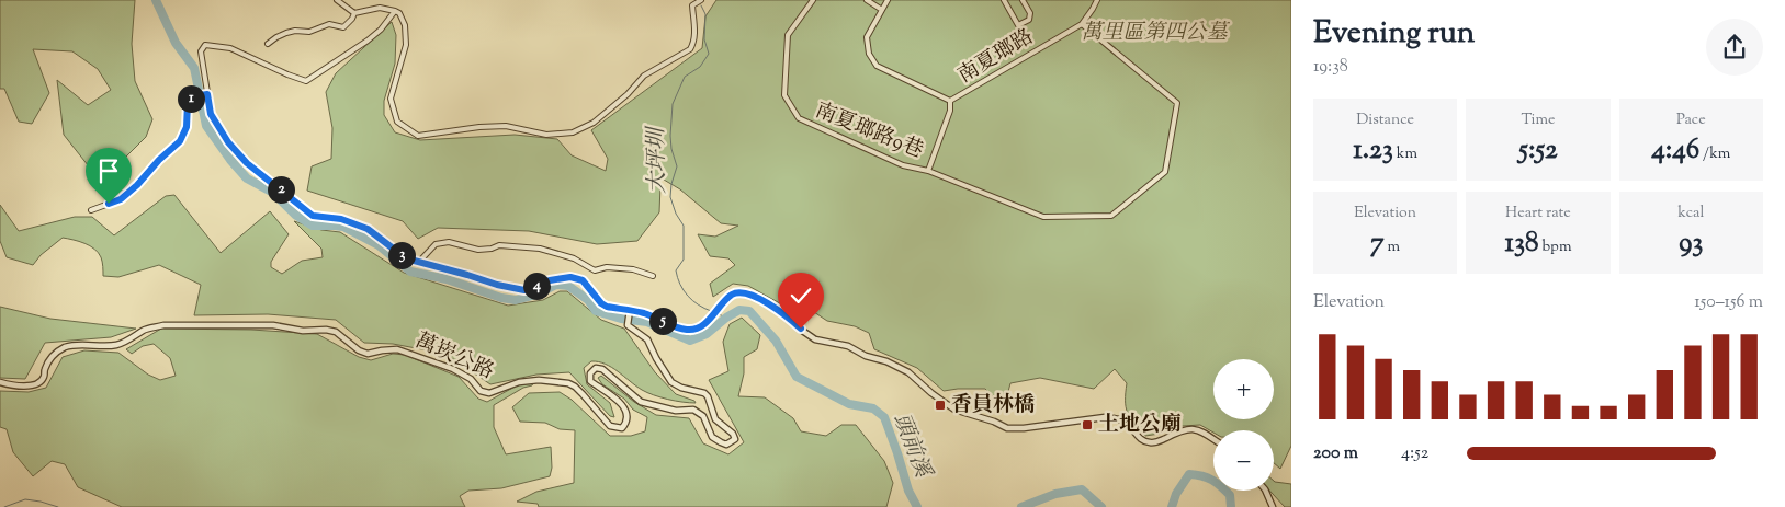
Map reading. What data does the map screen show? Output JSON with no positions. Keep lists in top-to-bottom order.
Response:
{
  "streets": {
    "street": ["南夏瑯路", "南夏瑯路9巷", "萬崁公路"]
  },
  "crossings": [
    ["南夏瑯路", "南夏瑯路9巷"]
  ],
  "water": ["大坪圳", "頭前溪"],
  "parks": ["萬里區第四公墓"],
  "places": {
    "transit": ["香員林橋", "土地公廟"]
  },
  "page": {
    "heading": ["Evening run", "19:38"],
    "pins": [
      "1",
      "2",
      "3",
      "4",
      "5"
    ],
    "stats": [
      ["Distance", "1.23 km"],
      ["Time", "5:52"],
      ["Pace", "4:46 /km"],
      ["Elevation", "7 m"],
      ["Heart rate", "138 bpm"],
      ["kcal", "93"]
    ],
    "chart": ["Elevation", "150–156 m"],
    "map_buttons": ["+", "−"],
    "list": [
      {
        "name": "200 m",
        "note": "4:52"
      }
    ]
  }
}
